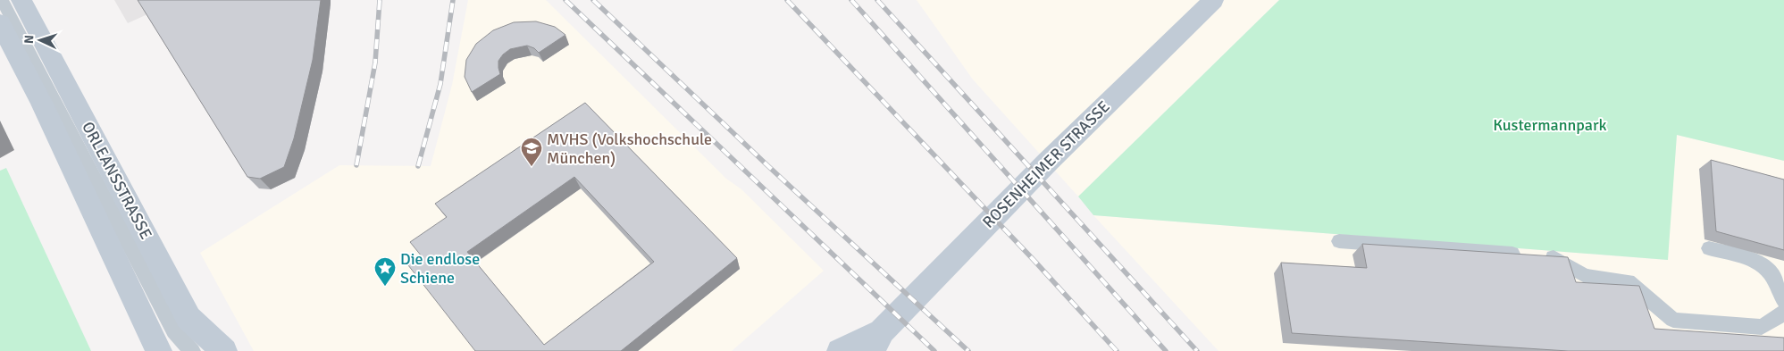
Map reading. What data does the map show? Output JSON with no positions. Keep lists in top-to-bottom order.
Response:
{
  "streets": {
    "main road": ["ROSENHEIMER STRASSE", "ORLEANSSTRASSE"]
  },
  "parks": ["Kustermannpark"],
  "places": {
    "school or university": ["MVHS (Volkshochschule München)"],
    "place": ["Die endlose Schiene"]
  },
  "north": "left"
}
